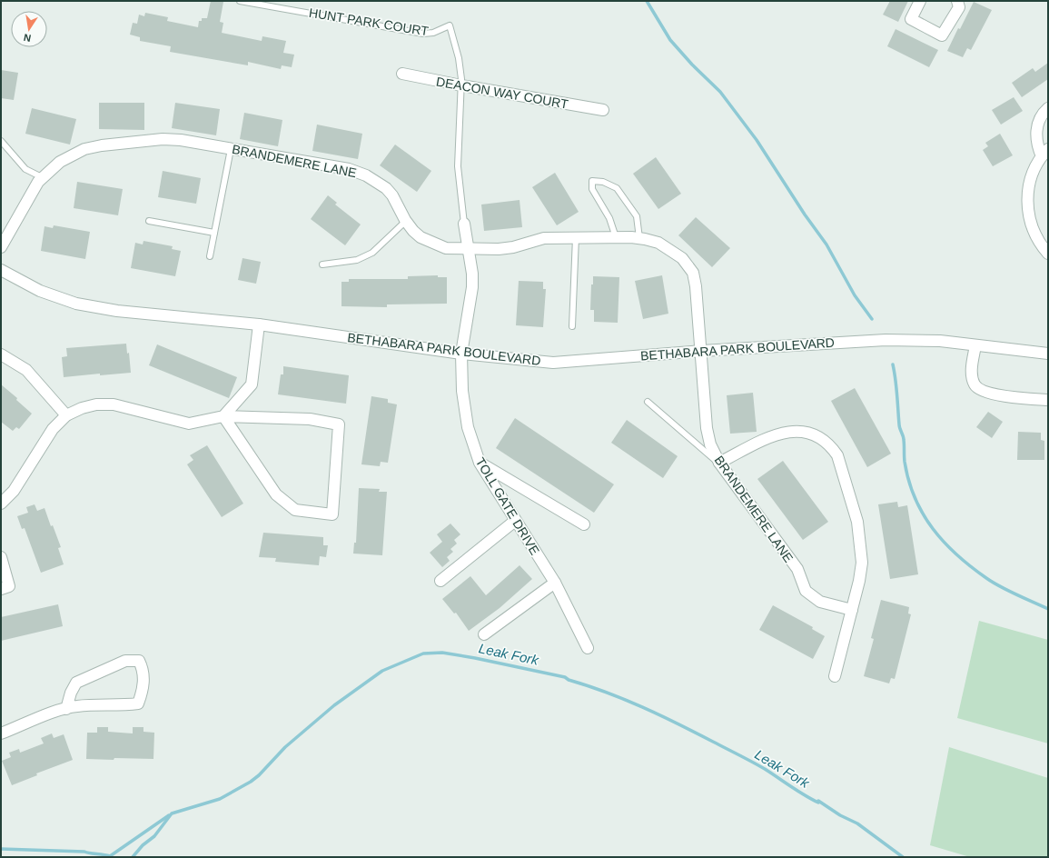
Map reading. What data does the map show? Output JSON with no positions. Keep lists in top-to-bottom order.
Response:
{
  "streets": {
    "street": [
      "DEACON WAY COURT",
      "BRANDEMERE LANE",
      "BETHABARA PARK BOULEVARD",
      "TOLL GATE DRIVE"
    ],
    "lane": ["HUNT PARK COURT"]
  },
  "crossings": [
    ["HUNT PARK COURT", "DEACON WAY COURT"],
    ["HUNT PARK COURT", "TOLL GATE DRIVE"],
    ["BRANDEMERE LANE", "BETHABARA PARK BOULEVARD"],
    ["BRANDEMERE LANE", "TOLL GATE DRIVE"],
    ["BETHABARA PARK BOULEVARD", "TOLL GATE DRIVE"]
  ],
  "water": ["Leak Fork"],
  "north": "bottom"
}
